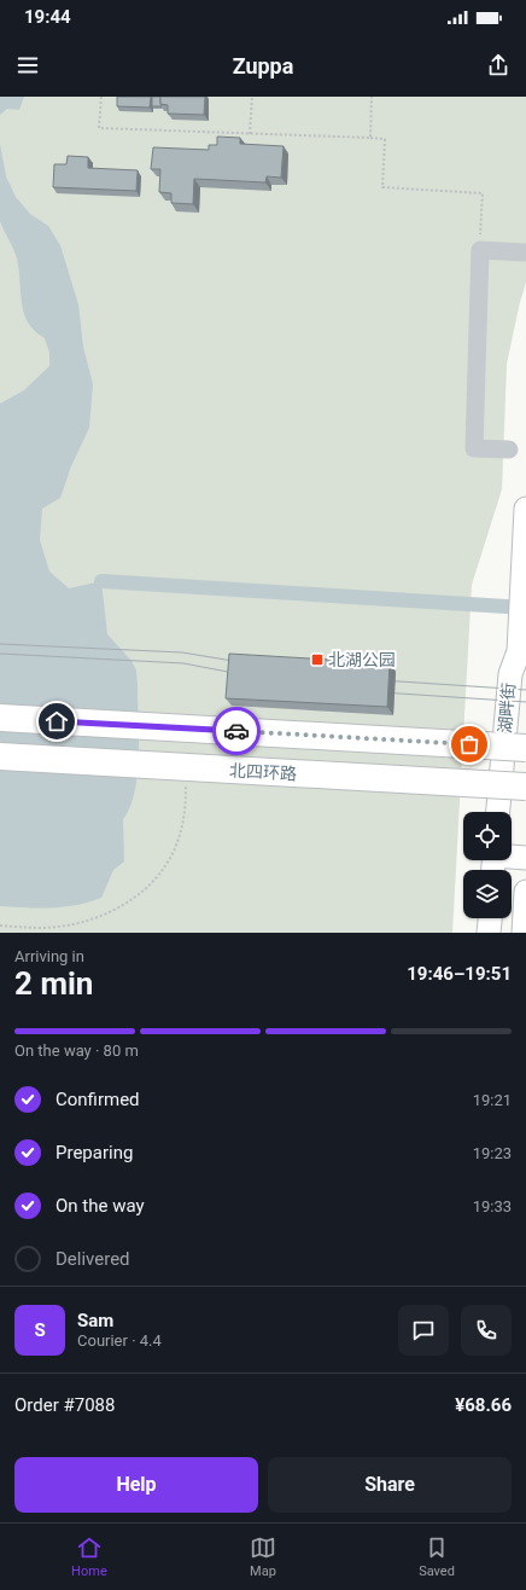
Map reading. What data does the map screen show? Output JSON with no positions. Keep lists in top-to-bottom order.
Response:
{
  "streets": {
    "highway": ["北四环路"],
    "main road": ["湖畔街"]
  },
  "places": {
    "transit": ["北湖公园"]
  },
  "page": {
    "status": "19:44",
    "header": "Zuppa",
    "heading": ["2 min", "Arriving in", "19:46–19:51"],
    "panel": [
      "Sam",
      "Courier · 4.4",
      "Order #7088",
      "¥68.66"
    ],
    "bar": "On the way · 80 m",
    "list": [
      ["Confirmed", "19:21"],
      ["Preparing", "19:23"],
      ["On the way", "19:33"],
      "Delivered"
    ],
    "round": "S",
    "buttons": ["Help", "Share"],
    "tabs": ["Home", "Map", "Saved"]
  }
}
